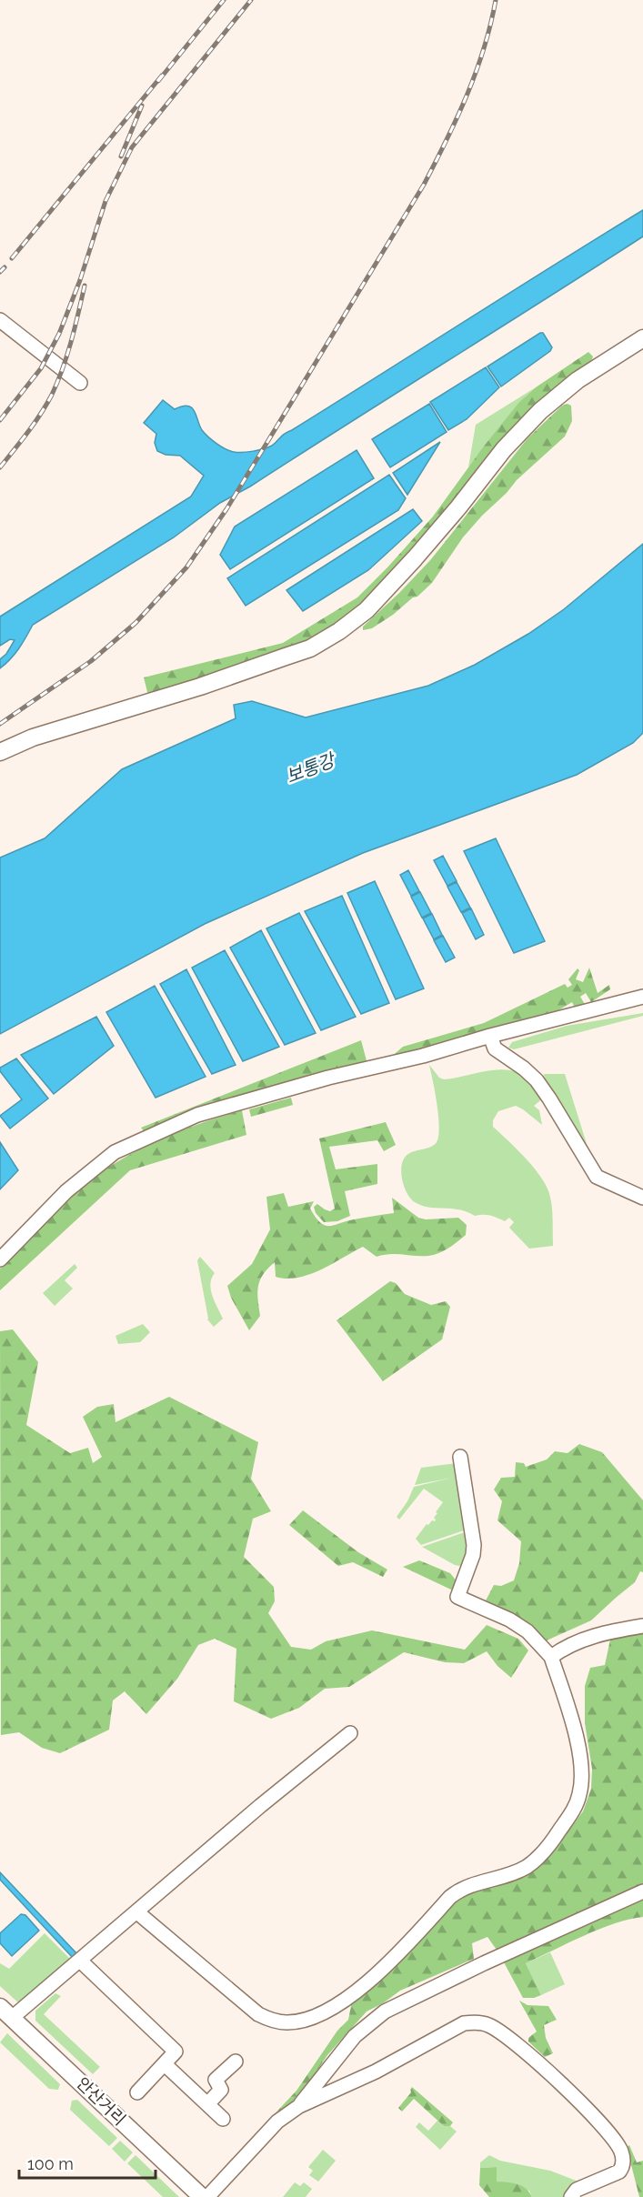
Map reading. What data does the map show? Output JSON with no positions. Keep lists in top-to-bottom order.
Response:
{
  "streets": {
    "main road": ["안산거리"]
  },
  "water": ["보통강"],
  "scale_bar": "100 m"
}
